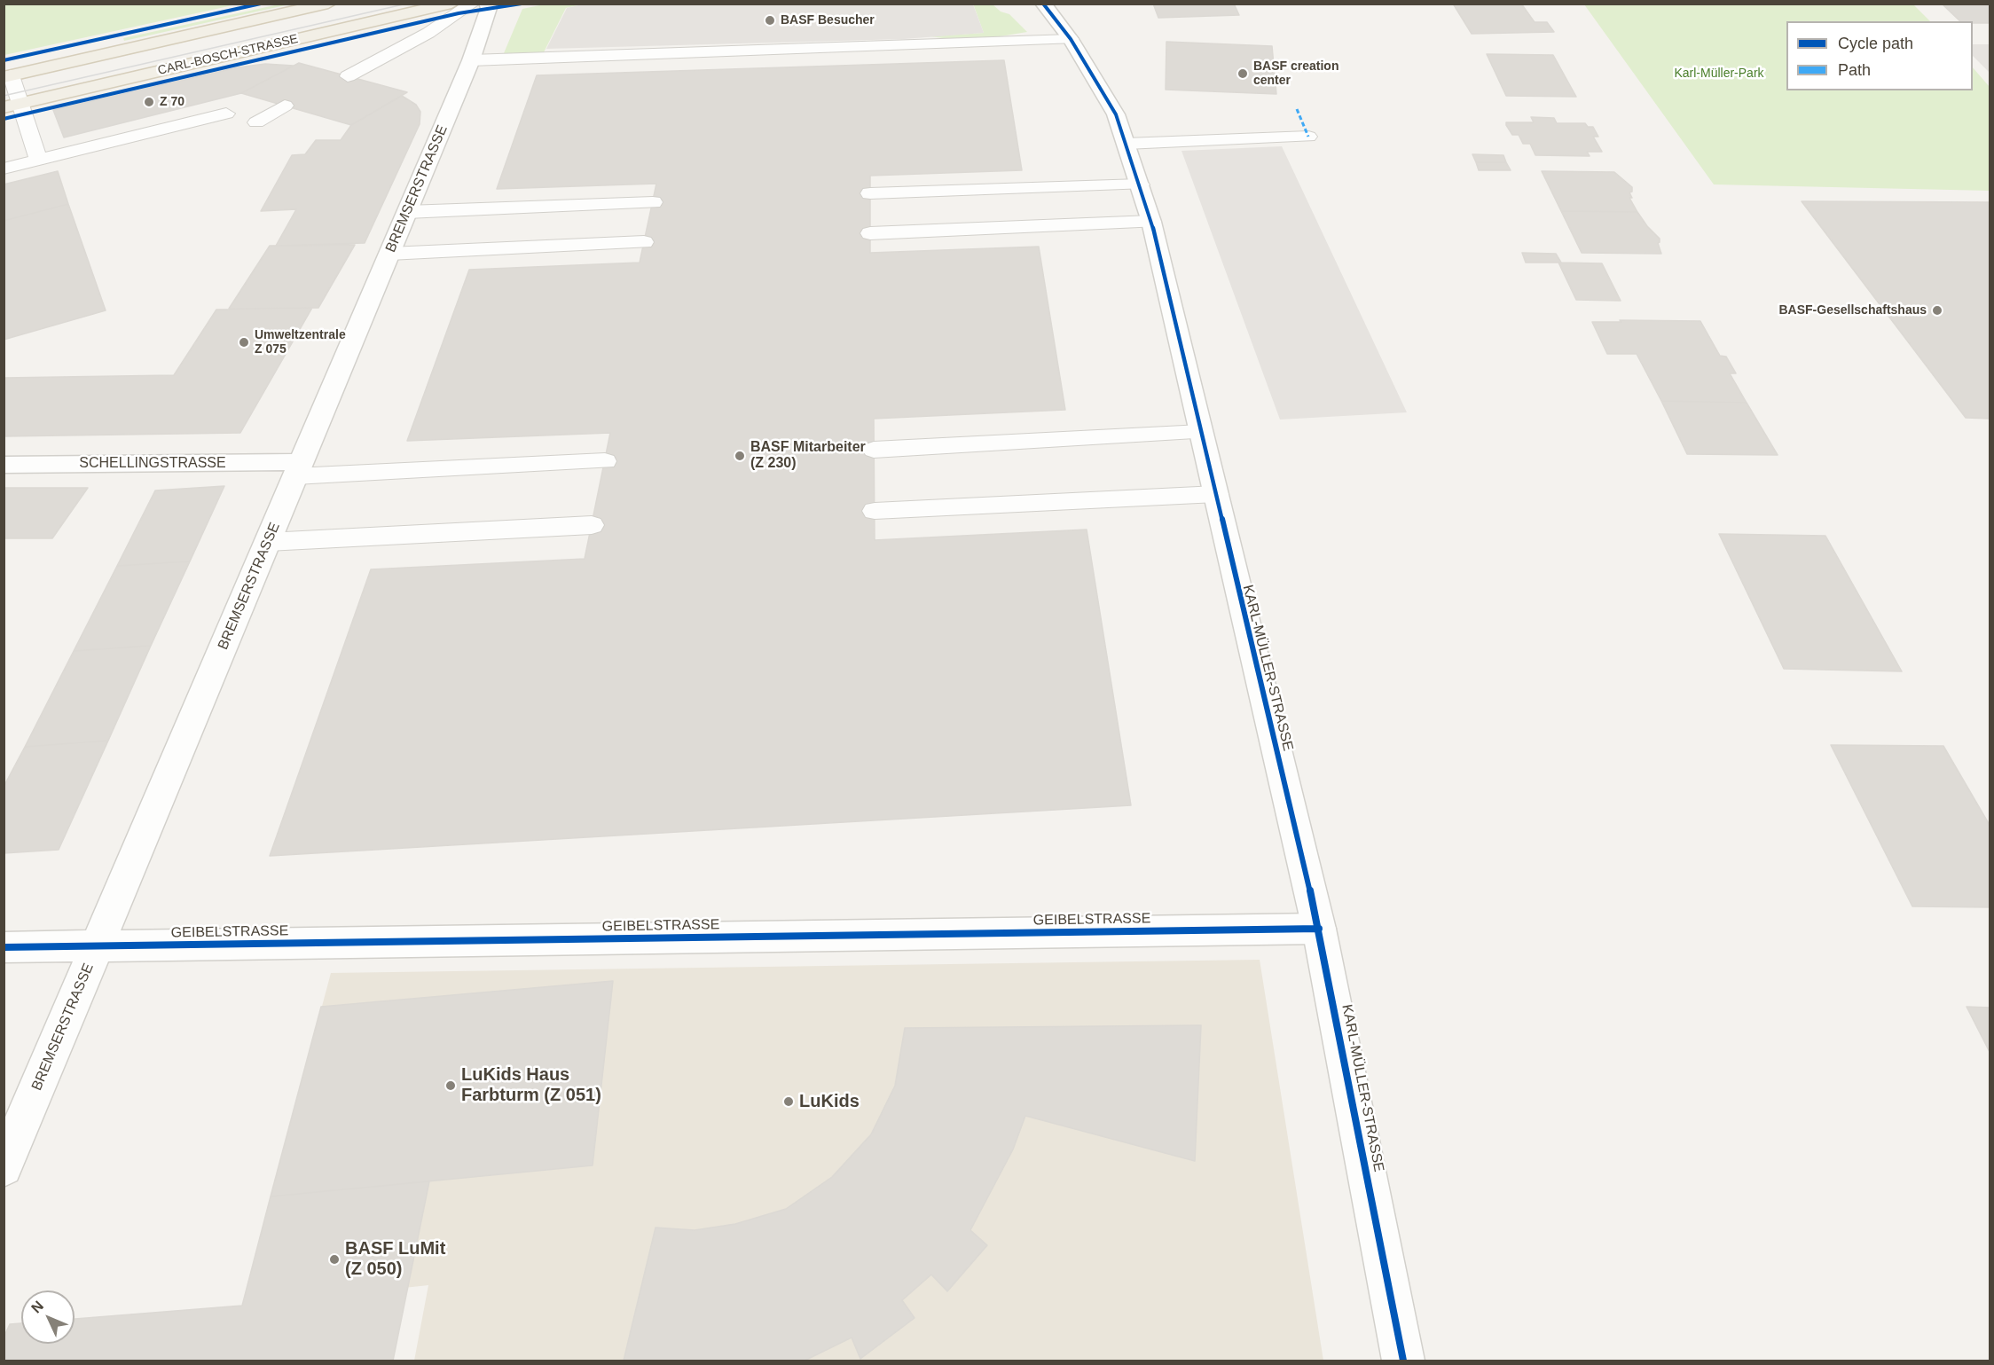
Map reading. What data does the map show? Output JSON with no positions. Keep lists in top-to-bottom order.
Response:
{
  "streets": {
    "main road": ["CARL-BOSCH-STRASSE"],
    "street": [
      "BREMSERSTRASSE",
      "SCHELLINGSTRASSE",
      "KARL-MÜLLER-STRASSE",
      "GEIBELSTRASSE"
    ]
  },
  "crossings": [
    ["BREMSERSTRASSE", "SCHELLINGSTRASSE"],
    ["BREMSERSTRASSE", "GEIBELSTRASSE"],
    ["KARL-MÜLLER-STRASSE", "GEIBELSTRASSE"]
  ],
  "parks": ["Karl-Müller-Park"],
  "places": [
    "BASF Besucher",
    "BASF creation center",
    "Z 70",
    "BASF-Gesellschaftshaus",
    "Umweltzentrale Z 075",
    "BASF Mitarbeiter (Z 230)",
    "LuKids Haus Farbturm (Z 051)",
    "LuKids",
    "BASF LuMit (Z 050)"
  ],
  "legend": ["Cycle path", "Path"],
  "north": "top left"
}
